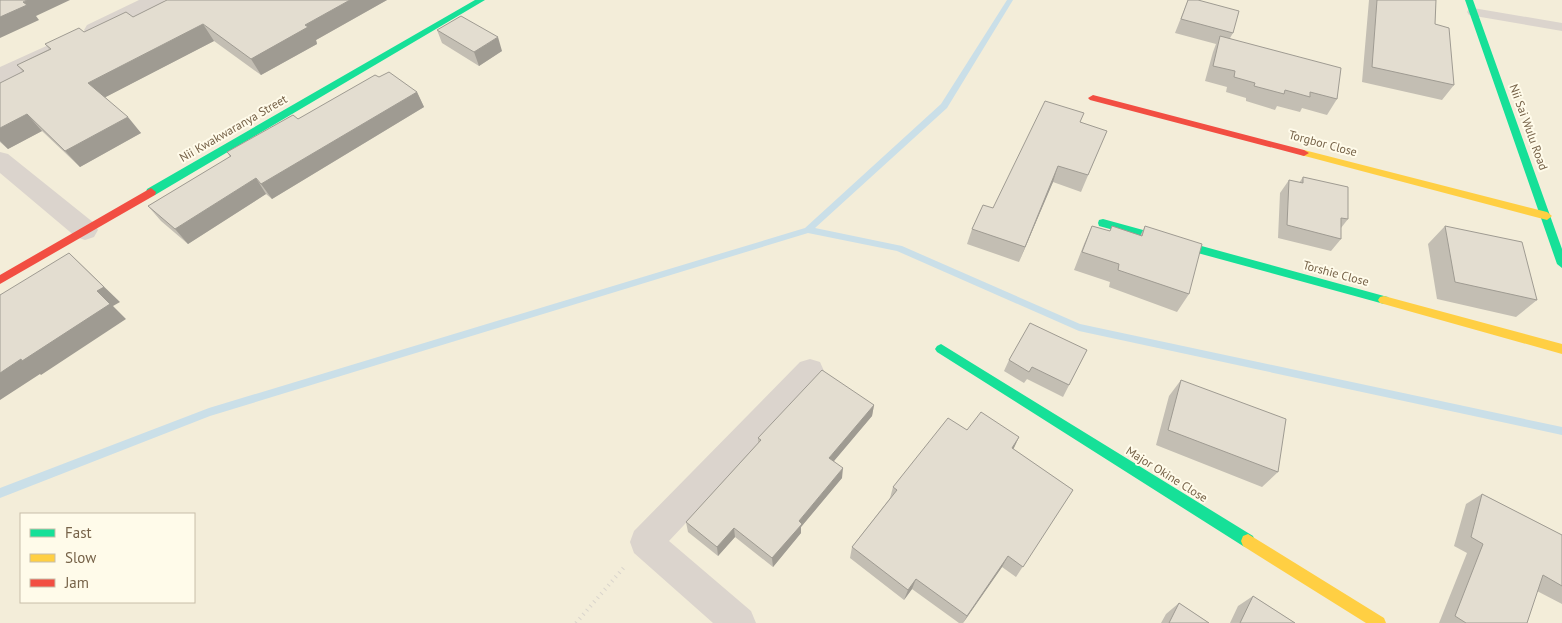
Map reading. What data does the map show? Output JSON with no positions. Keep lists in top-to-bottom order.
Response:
{
  "streets": {
    "street": [
      "Nii Sai Wulu Road",
      "Nii Kwakwaranya Street",
      "Torgbor Close",
      "Torshie Close",
      "Major Okine Close"
    ]
  },
  "crossings": [
    ["Nii Sai Wulu Road", "Torgbor Close"]
  ],
  "legend": ["Fast", "Slow", "Jam"]
}
